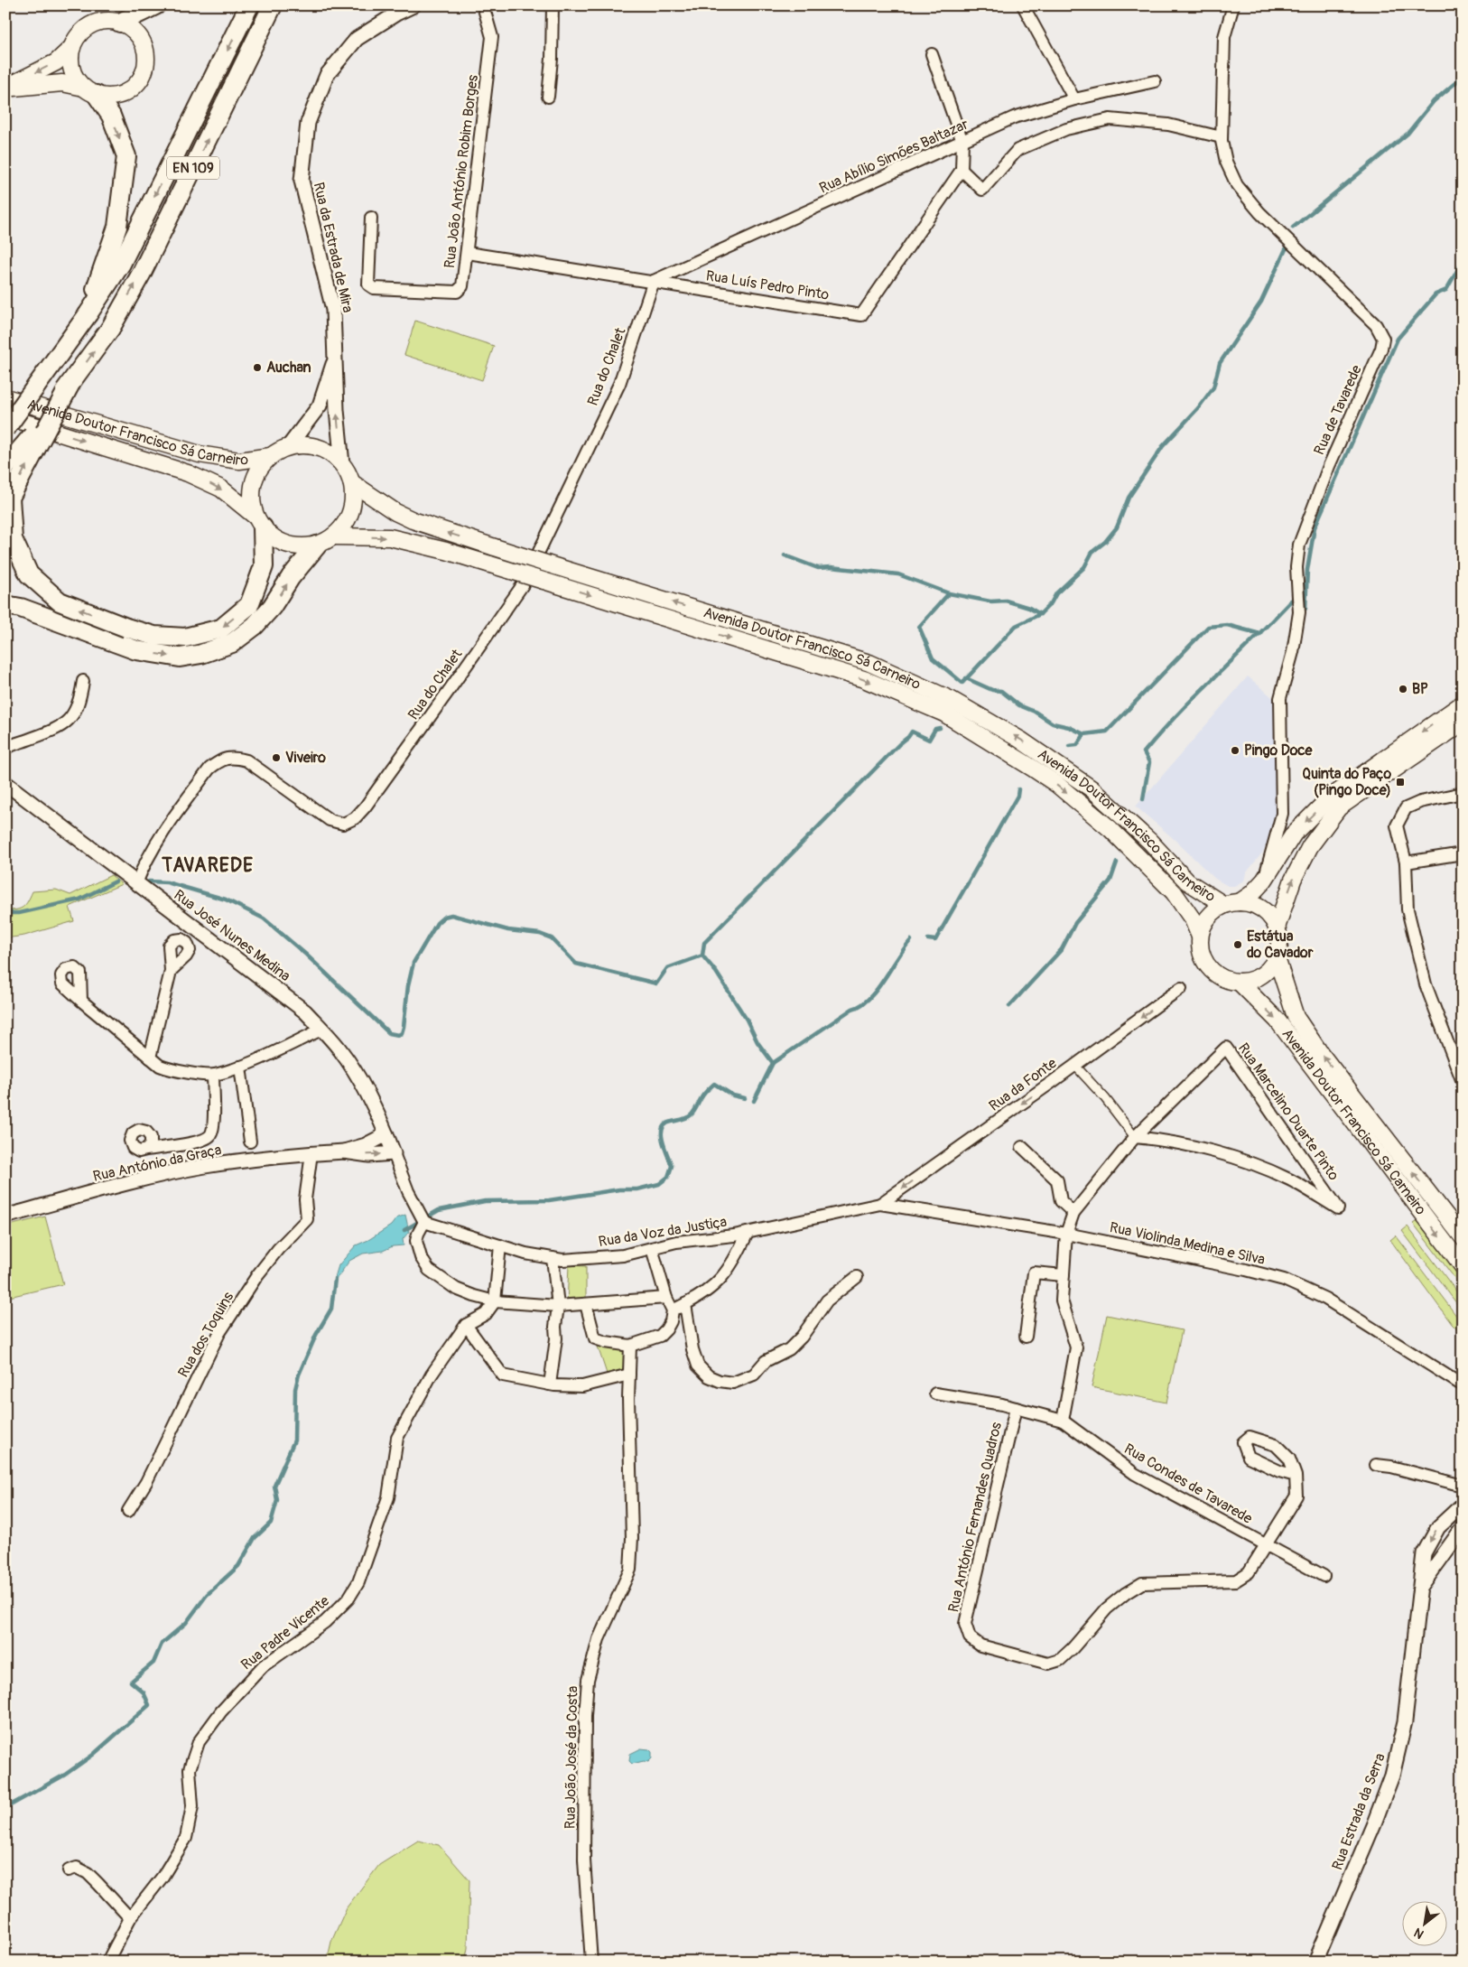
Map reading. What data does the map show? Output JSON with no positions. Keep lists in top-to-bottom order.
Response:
{
  "streets": {
    "main road": ["EN 109", "Avenida Doutor Francisco Sá Carneiro"],
    "street": [
      "Rua Abílio Simões Baltazar",
      "Rua João António Robim Borges",
      "Rua da Estrada de Mira",
      "Rua Luís Pedro Pinto",
      "Rua do Chalet",
      "Rua de Tavarede",
      "Rua José Nunes Medina",
      "Rua da Fonte",
      "Rua Marcelino Duarte Pinto",
      "Rua António da Graça",
      "Rua da Voz da Justiça",
      "Rua Violinda Medina e Silva",
      "Rua dos Toquins",
      "Rua Condes de Tavarede",
      "Rua António Fernandes Quadros",
      "Rua Padre Vicente",
      "Rua João José da Costa",
      "Rua Estrada da Serra"
    ]
  },
  "crossings": [
    ["Rua Abílio Simões Baltazar", "Rua Luís Pedro Pinto"],
    ["Rua Abílio Simões Baltazar", "Rua do Chalet"],
    ["Rua João António Robim Borges", "Rua Luís Pedro Pinto"],
    ["Rua da Estrada de Mira", "Avenida Doutor Francisco Sá Carneiro"],
    ["Rua Luís Pedro Pinto", "Rua do Chalet"],
    ["Rua do Chalet", "Rua José Nunes Medina"],
    ["Rua José Nunes Medina", "Rua António da Graça"],
    ["Rua da Fonte", "Rua da Voz da Justiça"],
    ["Rua da Fonte", "Rua Violinda Medina e Silva"],
    ["Rua António da Graça", "Rua dos Toquins"],
    ["Rua da Voz da Justiça", "Rua Violinda Medina e Silva"],
    ["Rua Condes de Tavarede", "Rua António Fernandes Quadros"]
  ],
  "one_way": ["Rua da Fonte"],
  "districts": ["TAVAREDE"],
  "places": {
    "other": [
      "Auchan",
      "BP",
      "Pingo Doce",
      "Viveiro",
      "Estátua do Cavador"
    ],
    "transit": ["Quinta do Paço (Pingo Doce)"]
  },
  "north": "bottom left"
}
